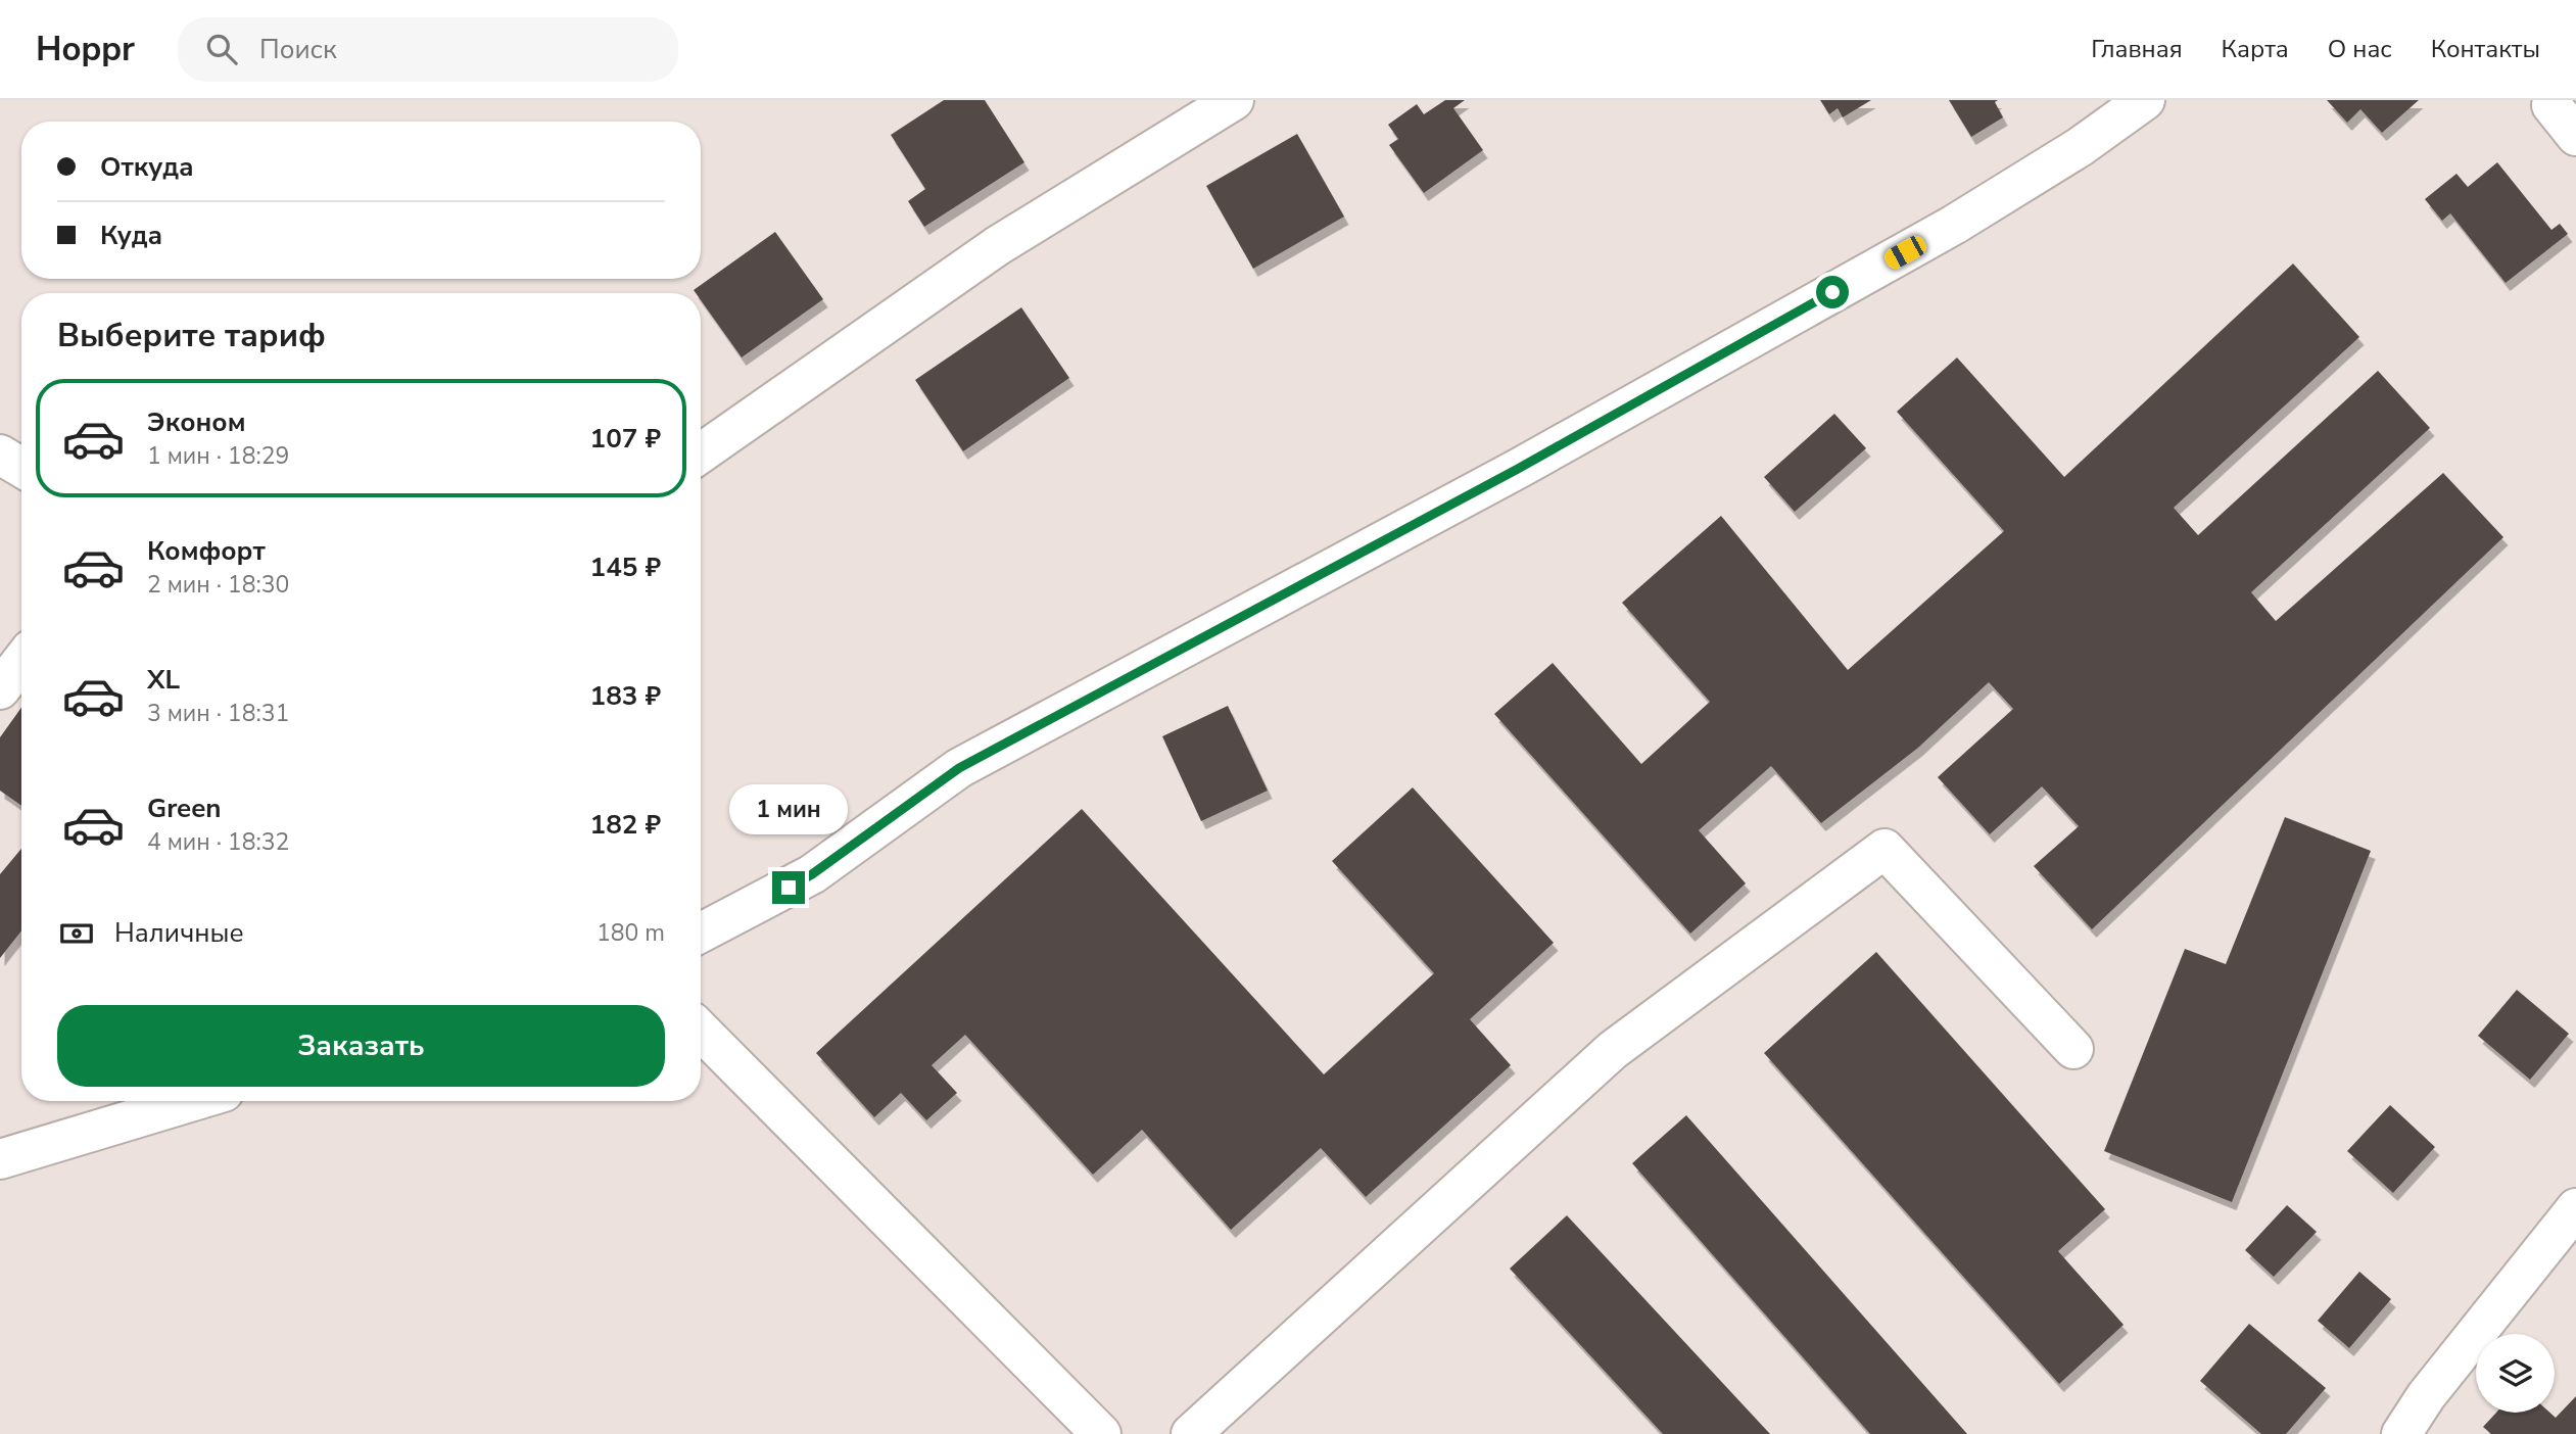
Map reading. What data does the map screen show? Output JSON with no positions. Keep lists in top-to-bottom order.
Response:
{
  "page": {
    "header": "Hoppr",
    "search": "Поиск",
    "nav": [
      "Главная",
      "Карта",
      "О нас",
      "Контакты"
    ],
    "banner": ["Откуда", "Куда"],
    "heading": "Выберите тариф",
    "list": [
      {
        "name": "Эконом",
        "note": "1 мин · 18:29",
        "value": "107 ₽"
      },
      {
        "name": "Комфорт",
        "note": "2 мин · 18:30",
        "value": "145 ₽"
      },
      {
        "name": "XL",
        "note": "3 мин · 18:31",
        "value": "183 ₽"
      },
      {
        "name": "Green",
        "note": "4 мин · 18:32",
        "value": "182 ₽"
      }
    ],
    "bubble": "1 мин",
    "pay": ["Наличные", "180 m"],
    "buttons": "Заказать"
  }
}
